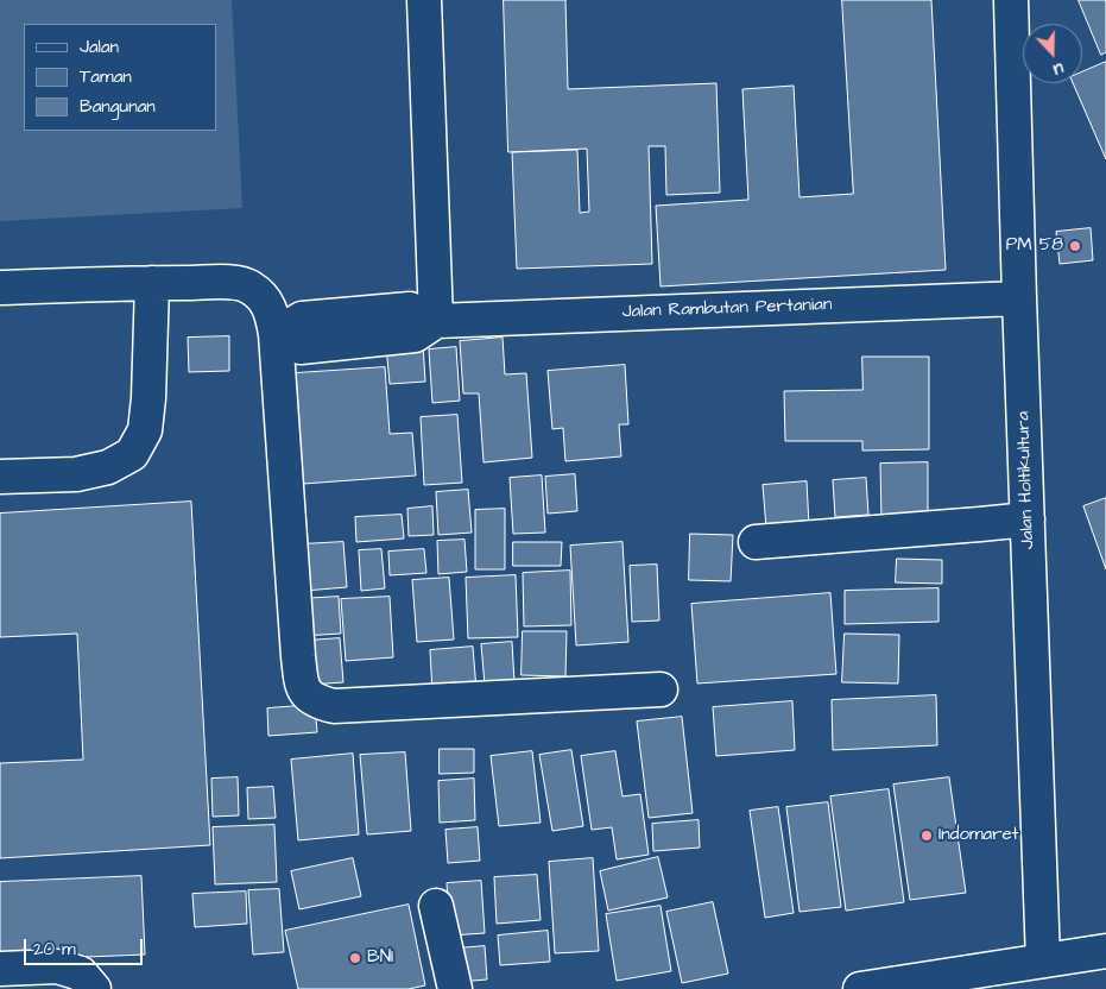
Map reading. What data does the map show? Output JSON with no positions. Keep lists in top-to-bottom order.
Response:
{
  "streets": {
    "street": ["Jalan Rambutan Pertanian", "Jalan Holtikultura"]
  },
  "crossings": [
    ["Jalan Rambutan Pertanian", "Jalan Holtikultura"]
  ],
  "places": ["PM 58", "Indomaret", "BNI"],
  "legend": ["Jalan", "Taman", "Bangunan"],
  "scale_bar": "20 m",
  "north": "bottom"
}
